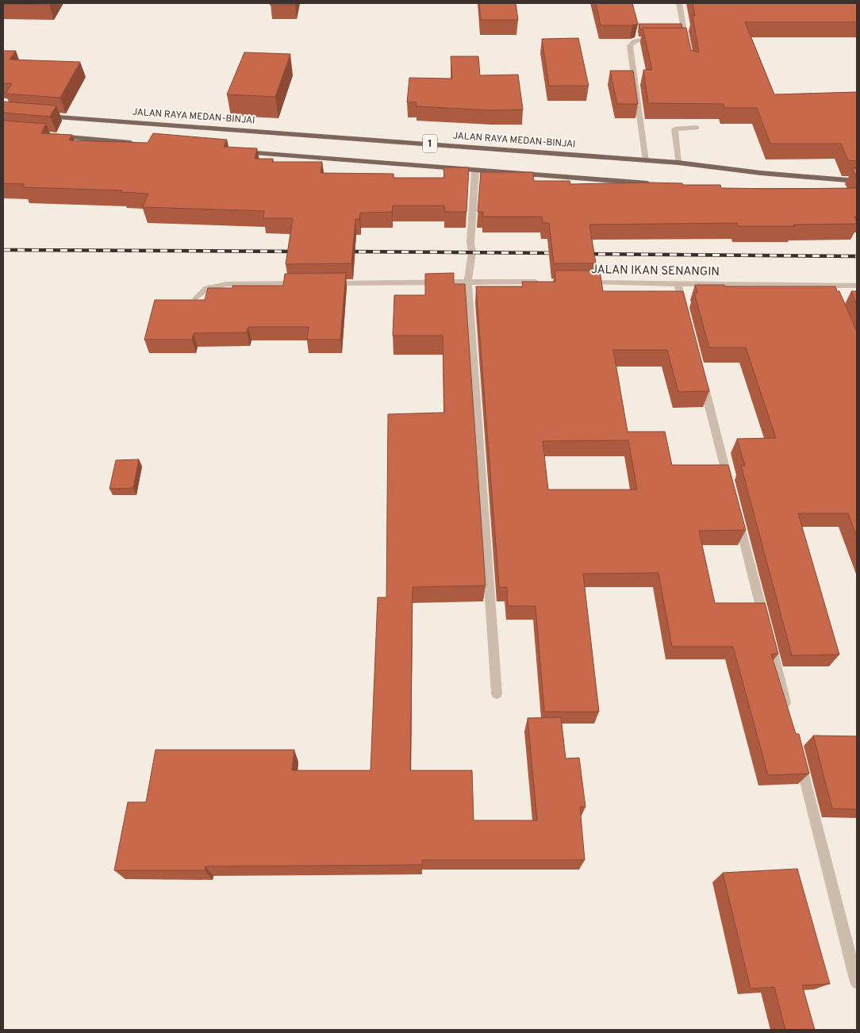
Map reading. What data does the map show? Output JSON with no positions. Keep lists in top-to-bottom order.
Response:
{
  "streets": {
    "main road": ["JALAN RAYA MEDAN-BINJAI", "1"],
    "street": ["JALAN IKAN SENANGIN"]
  }
}
